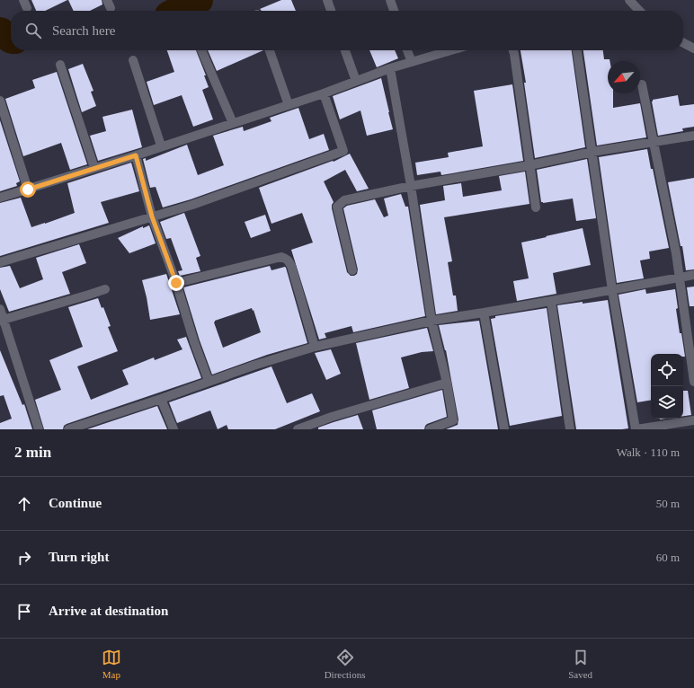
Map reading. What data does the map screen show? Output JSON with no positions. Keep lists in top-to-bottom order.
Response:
{
  "north": "bottom left",
  "page": {
    "search": "Search here",
    "heading": ["2 min", "Walk · 110 m"],
    "list": [
      ["Continue", "50 m"],
      ["Turn right", "60 m"],
      "Arrive at destination"
    ],
    "nav": ["Map", "Directions", "Saved"]
  }
}
